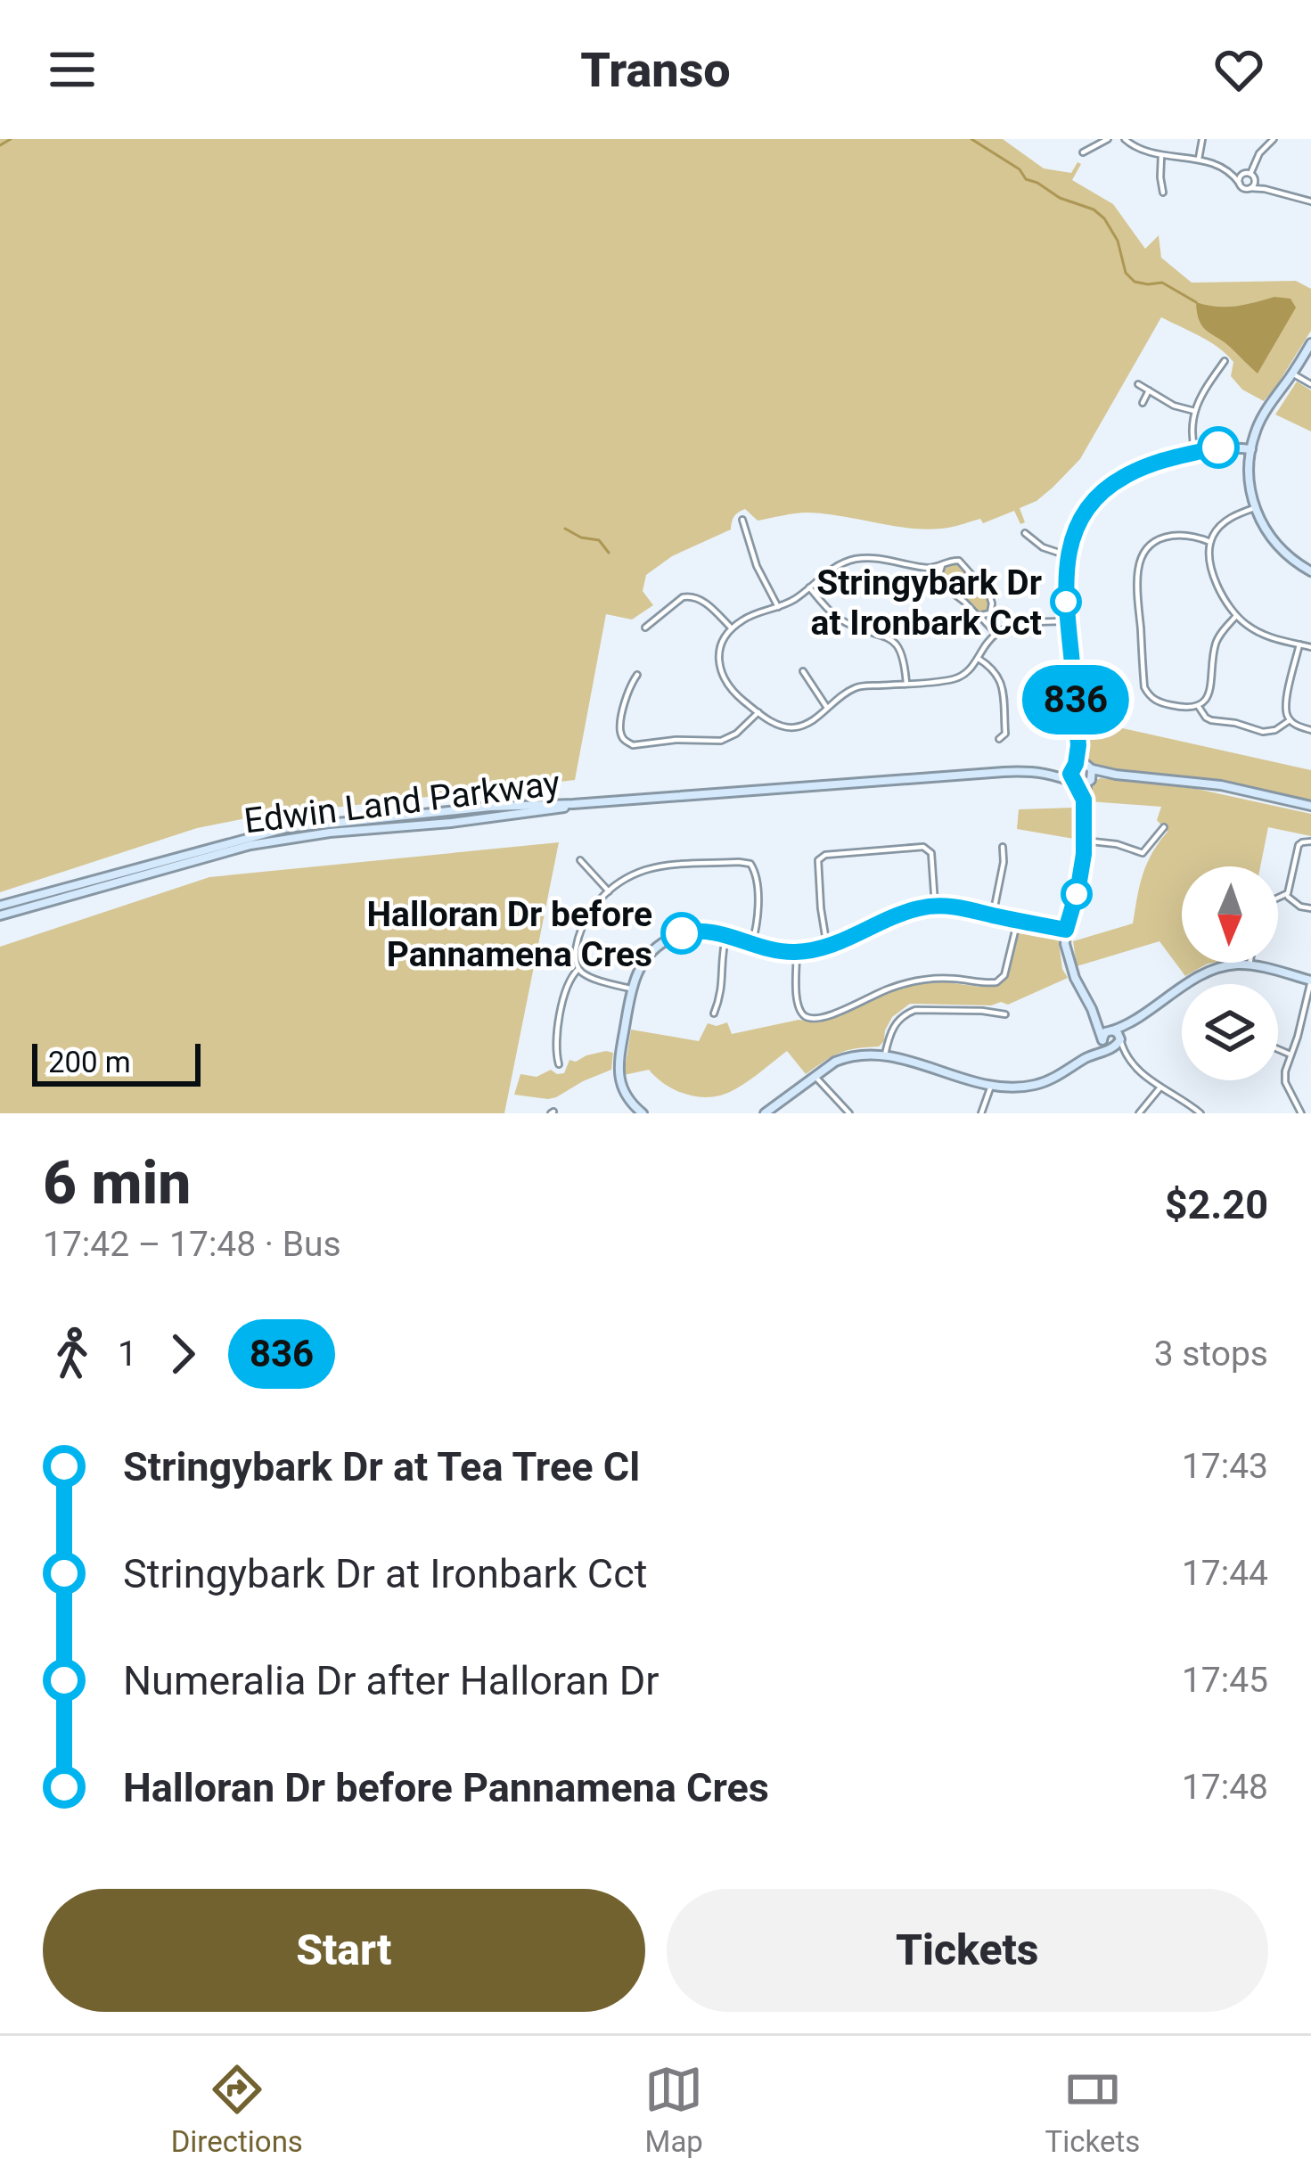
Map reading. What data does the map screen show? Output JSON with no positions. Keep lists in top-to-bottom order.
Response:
{
  "streets": {
    "street": ["Edwin Land Parkway"]
  },
  "places": ["Stringybark Dr at Ironbark Cct", "Halloran Dr before Pannamena Cres"],
  "lines": ["bus line 836"],
  "scale_bar": "200 m",
  "north": "bottom",
  "page": {
    "header": "Transo",
    "on_map": "836",
    "scale": "200 m",
    "heading": ["6 min", "17:42 – 17:48 · Bus", "$2.20"],
    "legs": ["1", "836", "3 stops"],
    "list": [
      {
        "name": "Stringybark Dr at Tea Tree Cl",
        "value": "17:43"
      },
      {
        "name": "Stringybark Dr at Ironbark Cct",
        "value": "17:44"
      },
      {
        "name": "Numeralia Dr after Halloran Dr",
        "value": "17:45"
      },
      {
        "name": "Halloran Dr before Pannamena Cres",
        "value": "17:48"
      }
    ],
    "buttons": ["Start", "Tickets"],
    "tabs": ["Directions", "Map", "Tickets"]
  }
}
